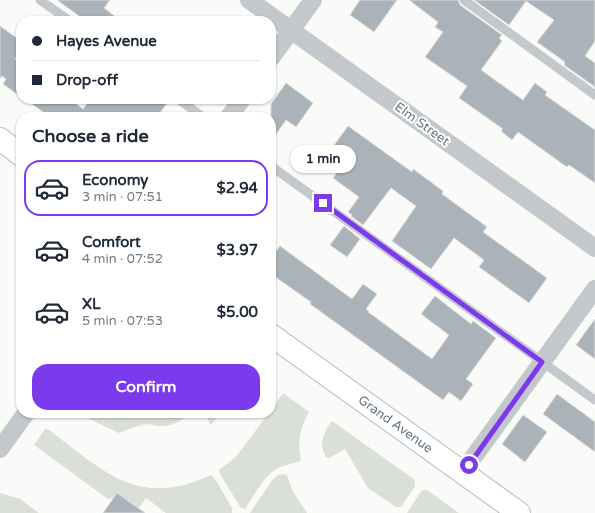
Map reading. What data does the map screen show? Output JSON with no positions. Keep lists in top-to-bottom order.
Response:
{
  "streets": {
    "main road": ["Grand Avenue"],
    "street": ["Elm Street"]
  },
  "page": {
    "banner": ["Hayes Avenue", "Drop-off"],
    "heading": "Choose a ride",
    "bubble": "1 min",
    "list": [
      {
        "name": "Economy",
        "note": "3 min · 07:51",
        "value": "$2.94"
      },
      {
        "name": "Comfort",
        "note": "4 min · 07:52",
        "value": "$3.97"
      },
      {
        "name": "XL",
        "note": "5 min · 07:53",
        "value": "$5.00"
      }
    ],
    "buttons": "Confirm"
  }
}
